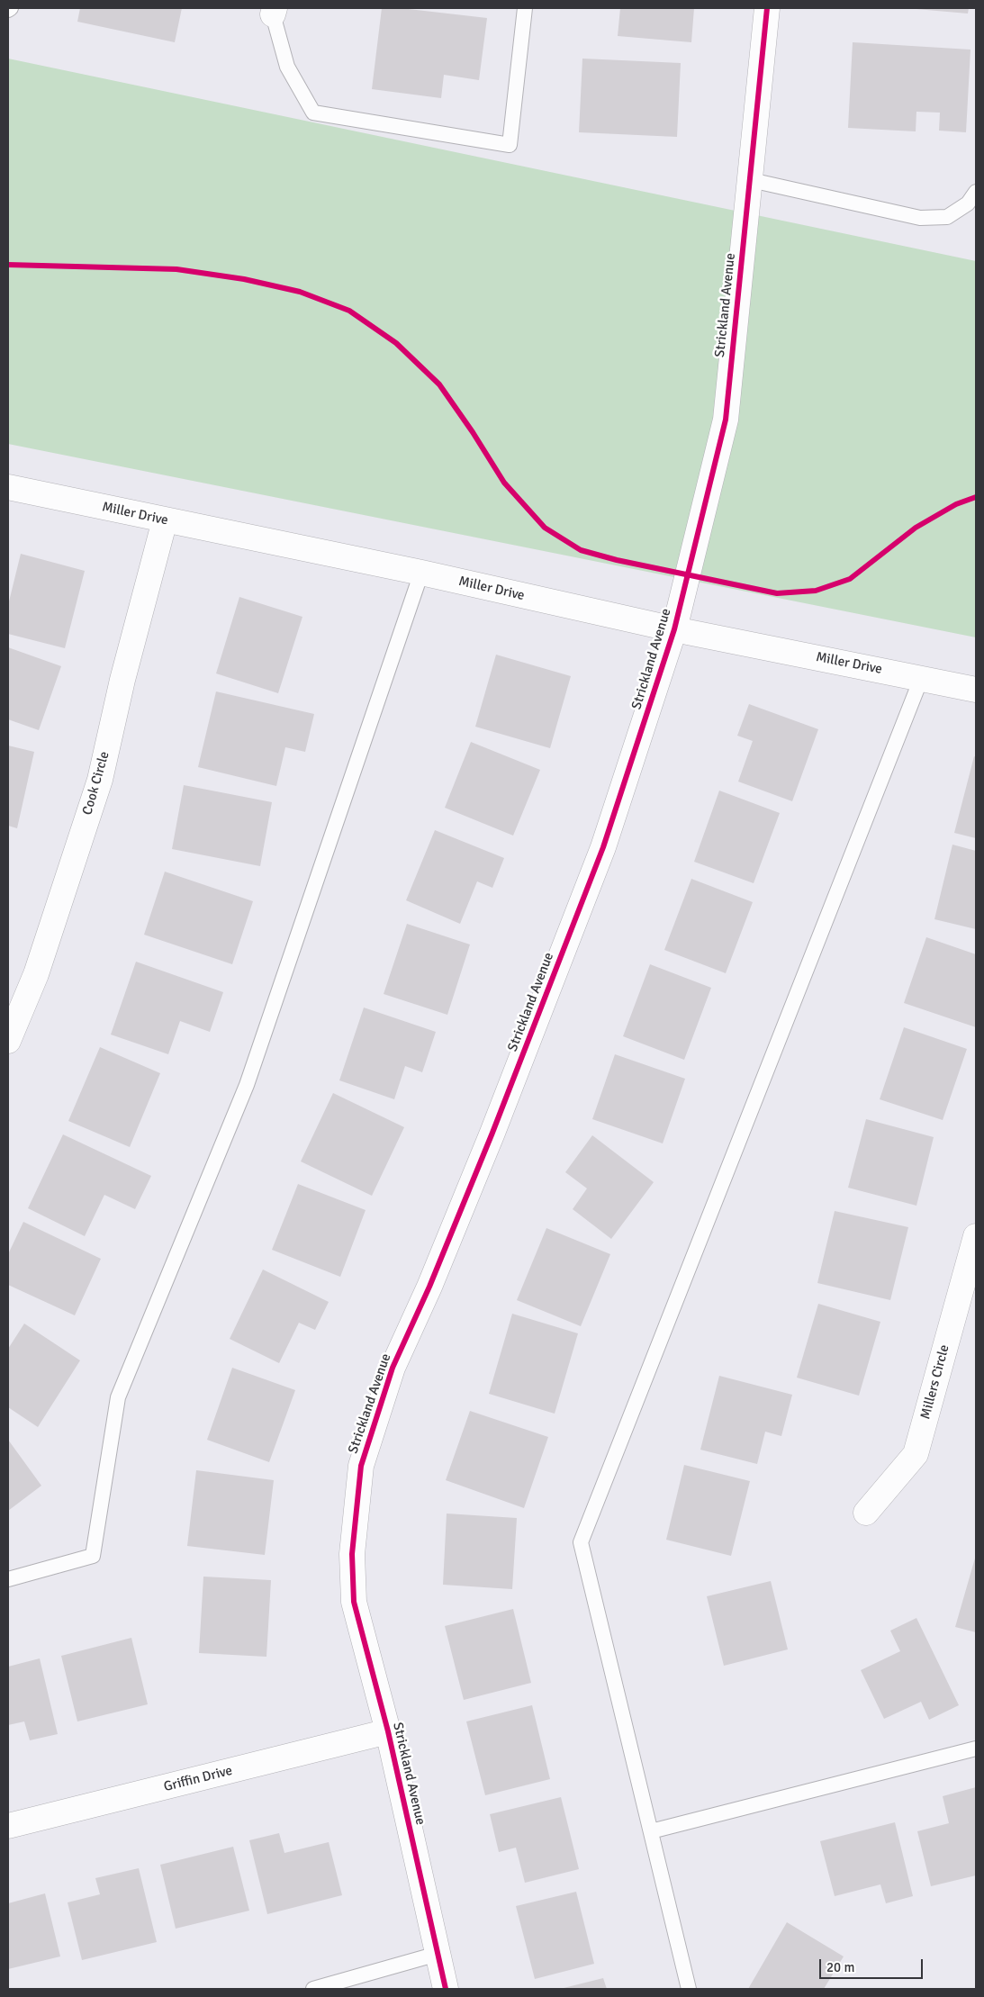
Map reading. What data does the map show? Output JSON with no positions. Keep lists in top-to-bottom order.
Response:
{
  "streets": {
    "street": [
      "Strickland Avenue",
      "Miller Drive",
      "Cook Circle",
      "Millers Circle",
      "Griffin Drive"
    ]
  },
  "crossings": [
    ["Strickland Avenue", "Miller Drive"],
    ["Strickland Avenue", "Griffin Drive"],
    ["Miller Drive", "Cook Circle"]
  ],
  "scale_bar": "20 m"
}
